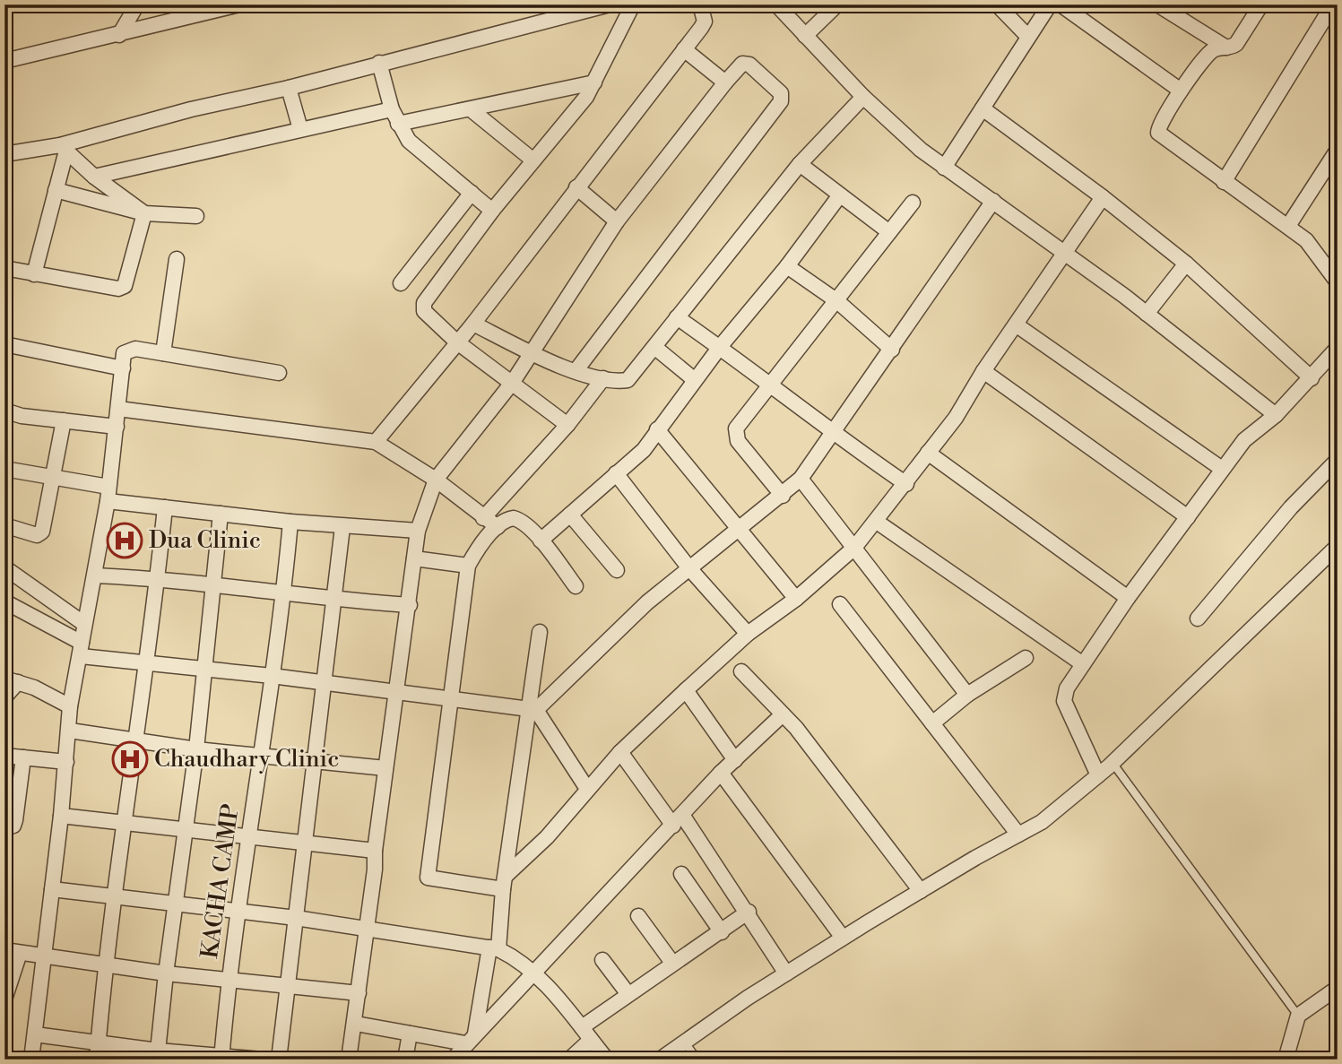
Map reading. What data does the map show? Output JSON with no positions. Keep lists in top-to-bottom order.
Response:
{
  "streets": {
    "street": ["KACHA CAMP"]
  },
  "places": {
    "hospital": ["Dua Clinic", "Chaudhary Clinic"]
  }
}
